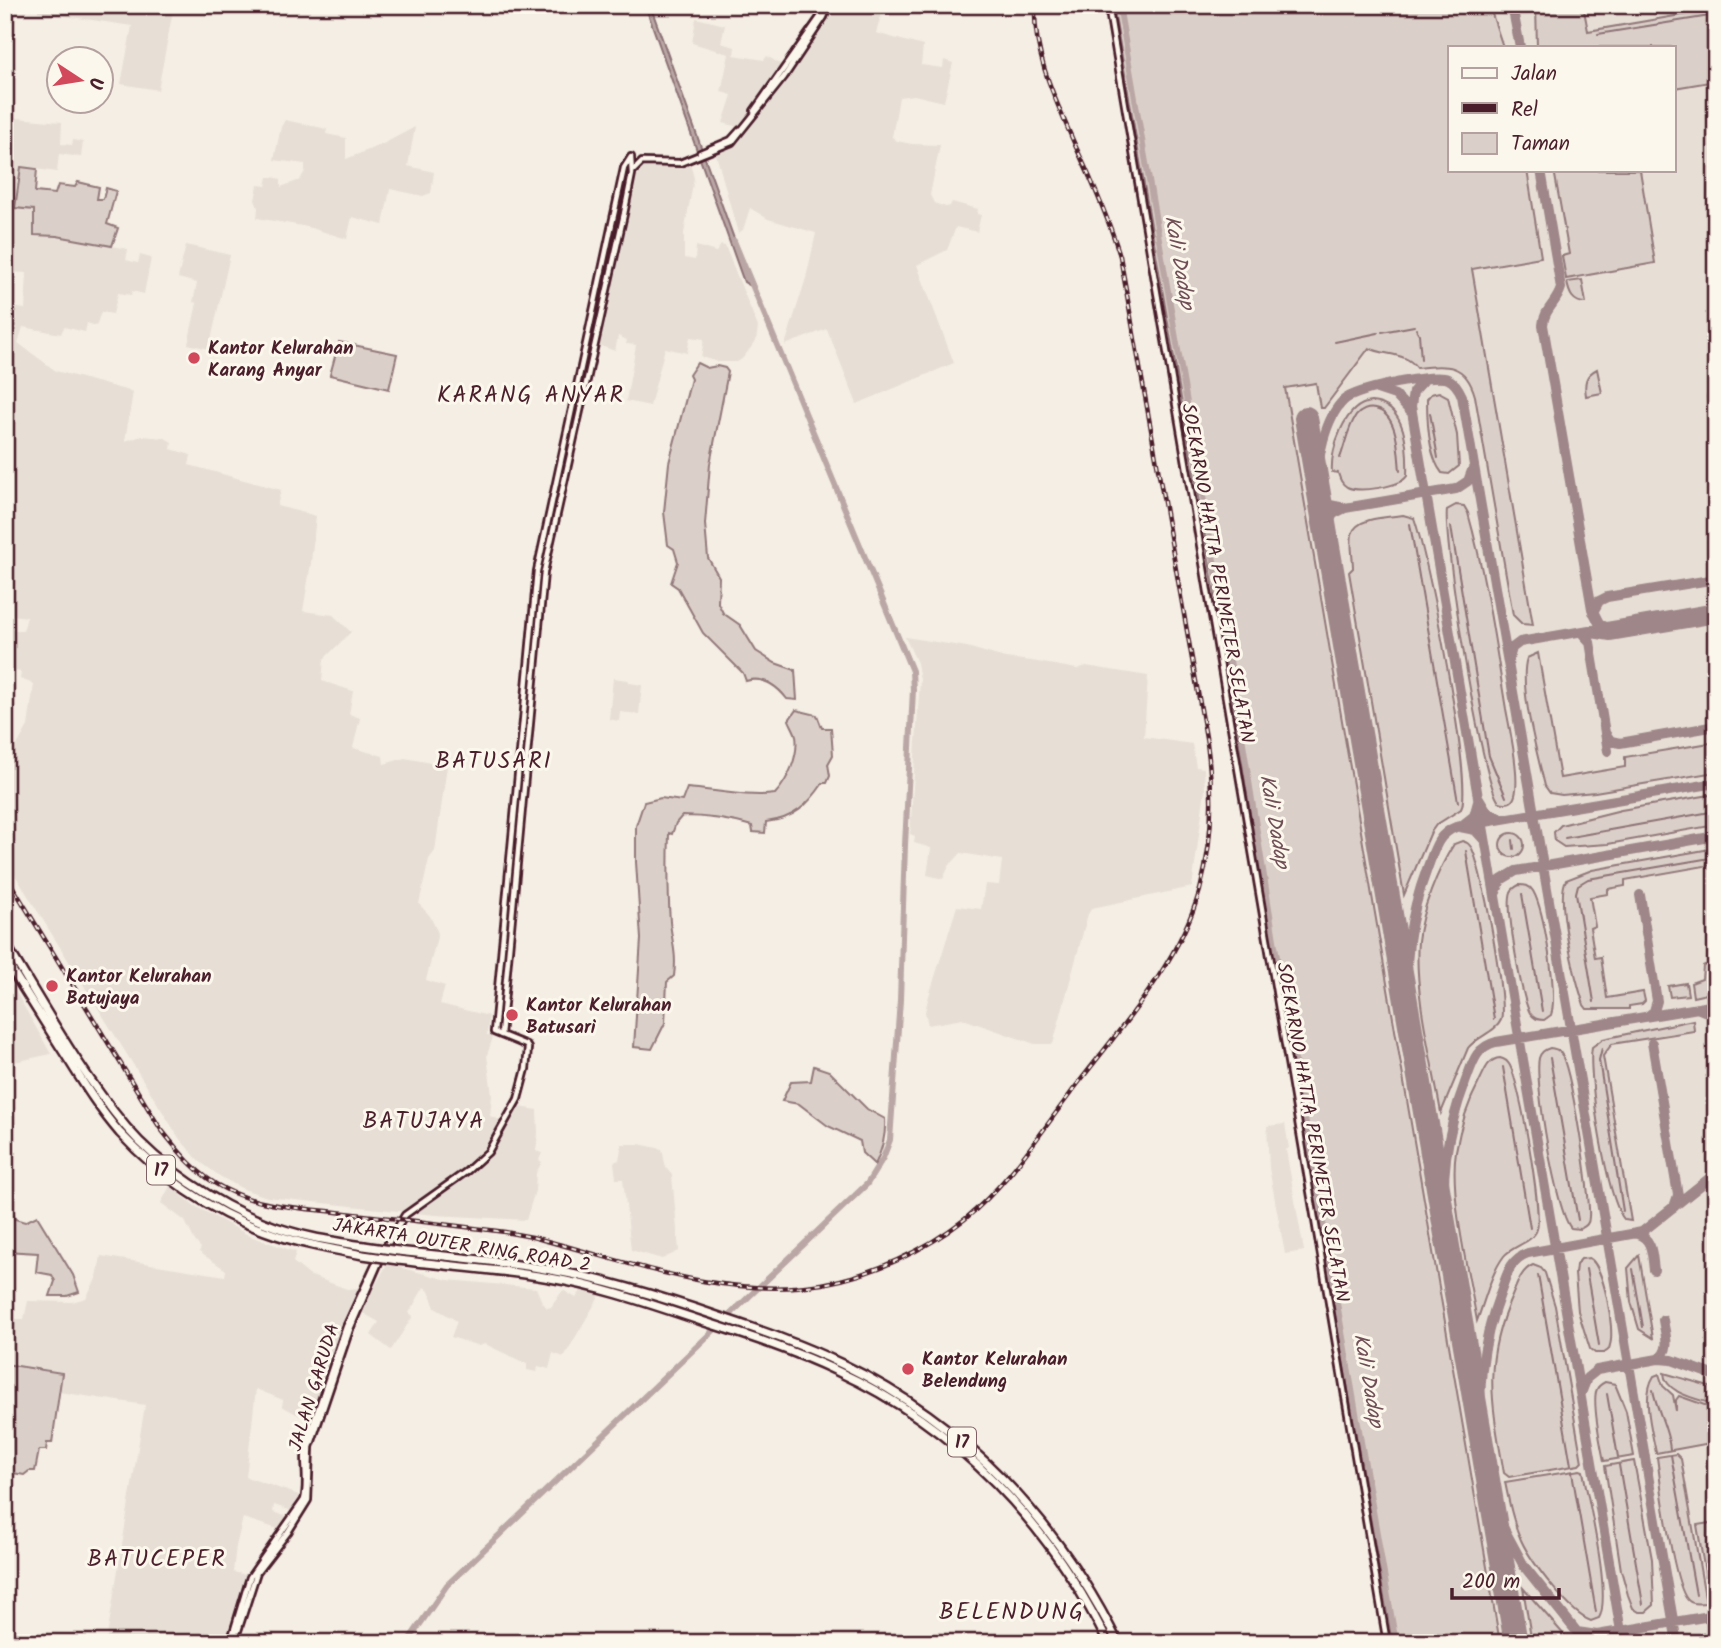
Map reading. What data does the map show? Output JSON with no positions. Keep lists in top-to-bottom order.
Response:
{
  "streets": {
    "highway": ["17", "JAKARTA OUTER RING ROAD 2"],
    "main road": ["SOEKARNO HATTA PERIMETER SELATAN", "JALAN GARUDA"]
  },
  "districts": [
    "KARANG ANYAR",
    "BATUSARI",
    "BATUJAYA",
    "BATUCEPER",
    "BELENDUNG"
  ],
  "water": ["Kali Dadap"],
  "places": [
    "Kantor Kelurahan Karang Anyar",
    "Kantor Kelurahan Batujaya",
    "Kantor Kelurahan Batusari",
    "Kantor Kelurahan Belendung"
  ],
  "legend": ["Jalan", "Rel", "Taman"],
  "scale_bar": "200 m",
  "north": "right"
}
